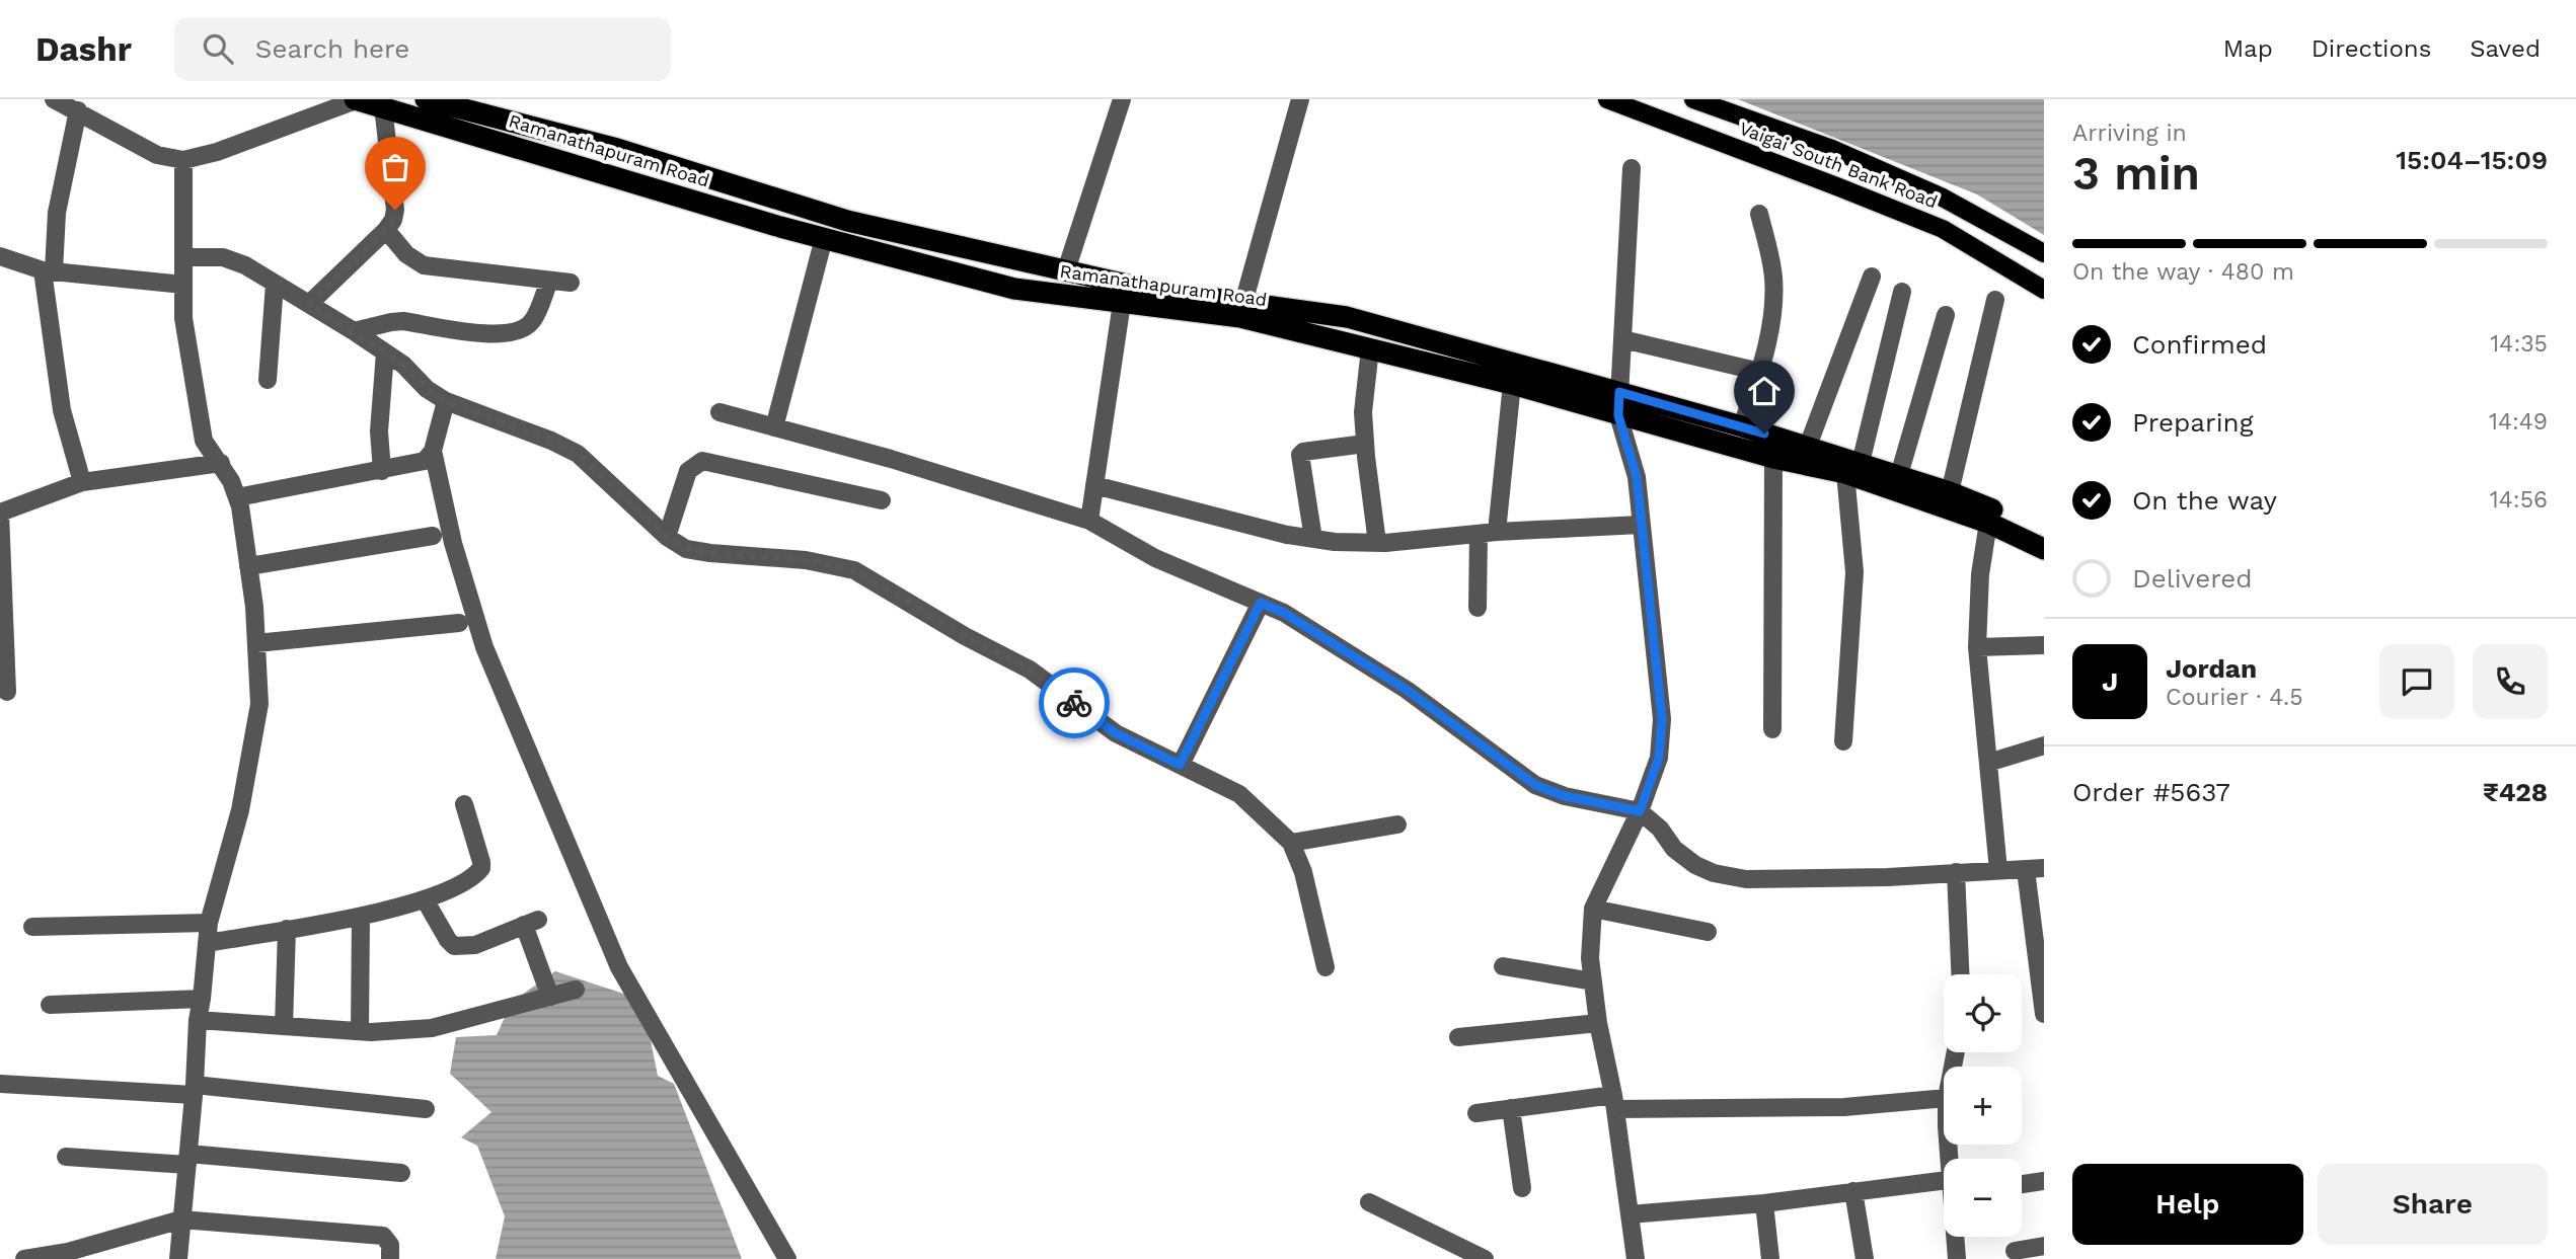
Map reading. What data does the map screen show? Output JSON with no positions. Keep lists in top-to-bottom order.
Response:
{
  "streets": {
    "highway": ["Ramanathapuram Road"],
    "main road": ["Vaigai South Bank Road"]
  },
  "page": {
    "header": "Dashr",
    "search": "Search here",
    "nav": ["Map", "Directions", "Saved"],
    "heading": ["3 min", "Arriving in", "15:04–15:09"],
    "panel": [
      "Jordan",
      "Courier · 4.5",
      "Order #5637",
      "₹428"
    ],
    "bar": "On the way · 480 m",
    "list": [
      ["Confirmed", "14:35"],
      ["Preparing", "14:49"],
      ["On the way", "14:56"],
      "Delivered"
    ],
    "round": "J",
    "map_buttons": ["+", "−"],
    "buttons": ["Help", "Share"]
  }
}
